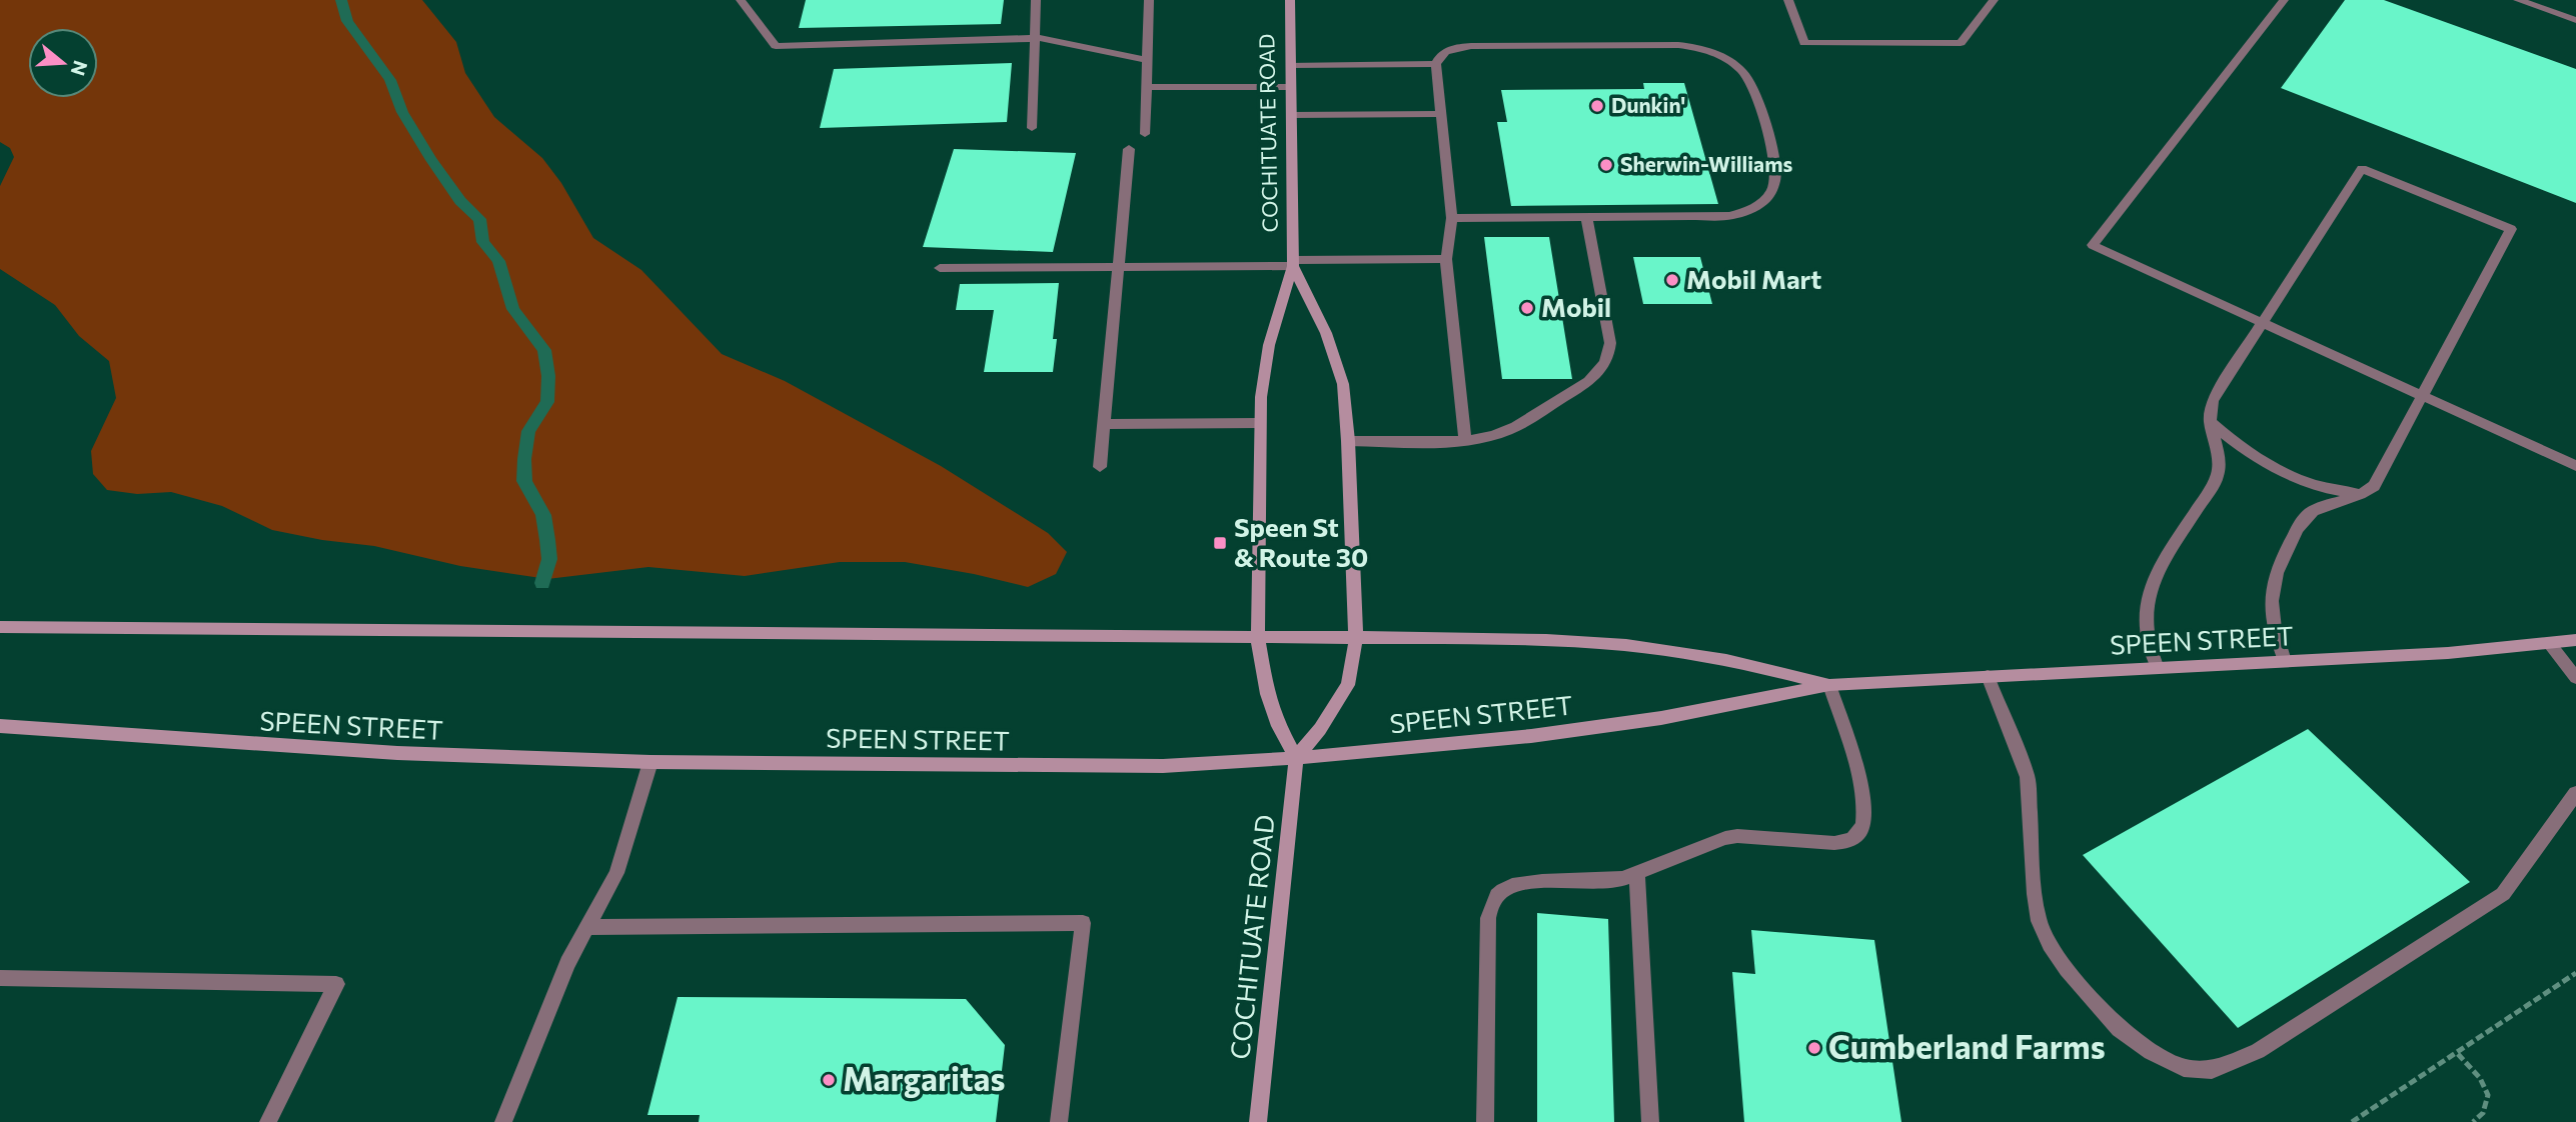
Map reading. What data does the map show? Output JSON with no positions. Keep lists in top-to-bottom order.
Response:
{
  "streets": {
    "main road": ["COCHITUATE ROAD", "SPEEN STREET"]
  },
  "crossings": [
    ["COCHITUATE ROAD", "SPEEN STREET"]
  ],
  "places": {
    "other": [
      "Dunkin'",
      "Sherwin-Williams",
      "Mobil Mart",
      "Mobil",
      "Cumberland Farms",
      "Margaritas"
    ],
    "transit": ["Speen St & Route 30"]
  },
  "north": "right"
}
